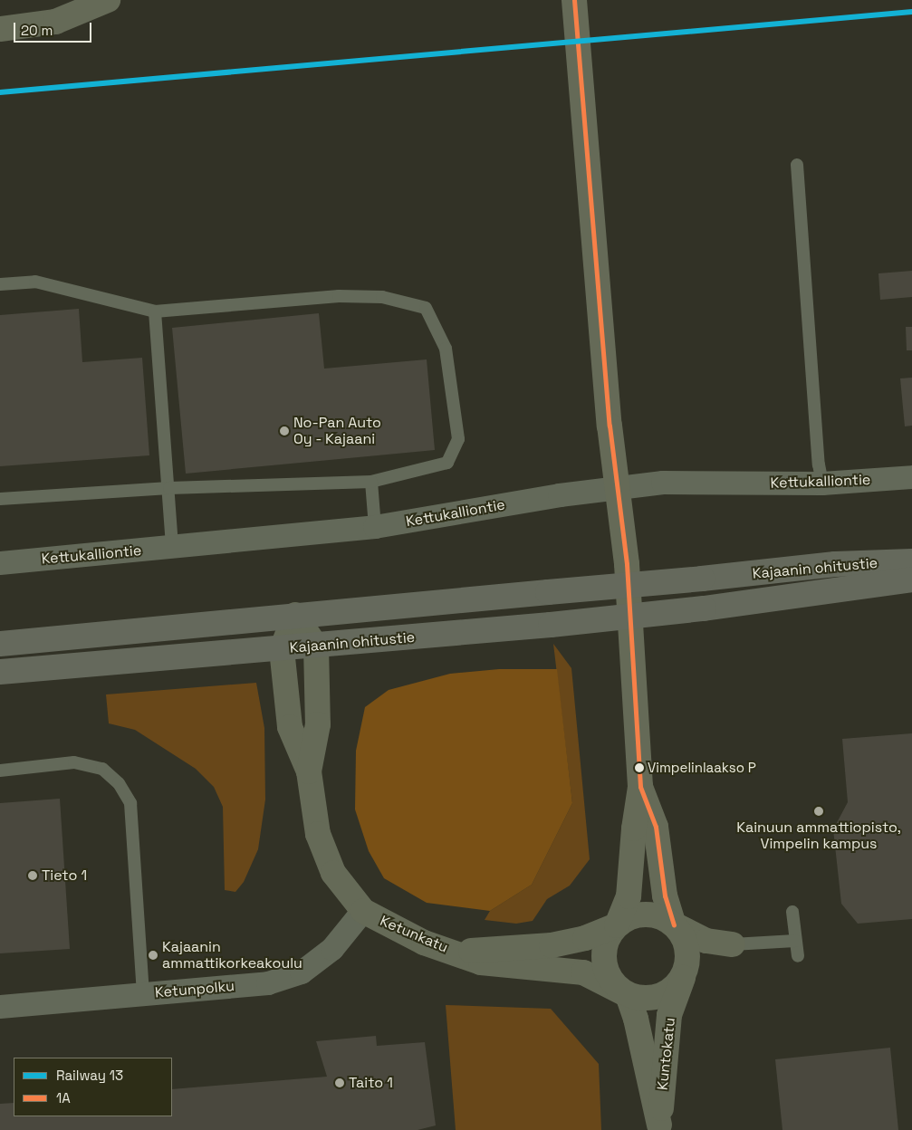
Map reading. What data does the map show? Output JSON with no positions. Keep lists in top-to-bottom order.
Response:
{
  "streets": {
    "highway": ["Kajaanin ohitustie"],
    "street": [
      "Kettukalliontie",
      "Ketunkatu",
      "Ketunpolku",
      "Kuntokatu"
    ]
  },
  "crossings": [
    ["Kajaanin ohitustie", "Ketunkatu"],
    ["Ketunkatu", "Ketunpolku"],
    ["Ketunkatu", "Kuntokatu"]
  ],
  "places": [
    "No-Pan Auto Oy - Kajaani",
    "Vimpelinlaakso P",
    "Kainuun ammattiopisto, Vimpelin kampus",
    "Tieto 1",
    "Kajaanin ammattikorkeakoulu",
    "Taito 1"
  ],
  "lines": ["transit line 1A", "rail line 13"],
  "legend": ["Railway 13", "1A"],
  "scale_bar": "20 m"
}
